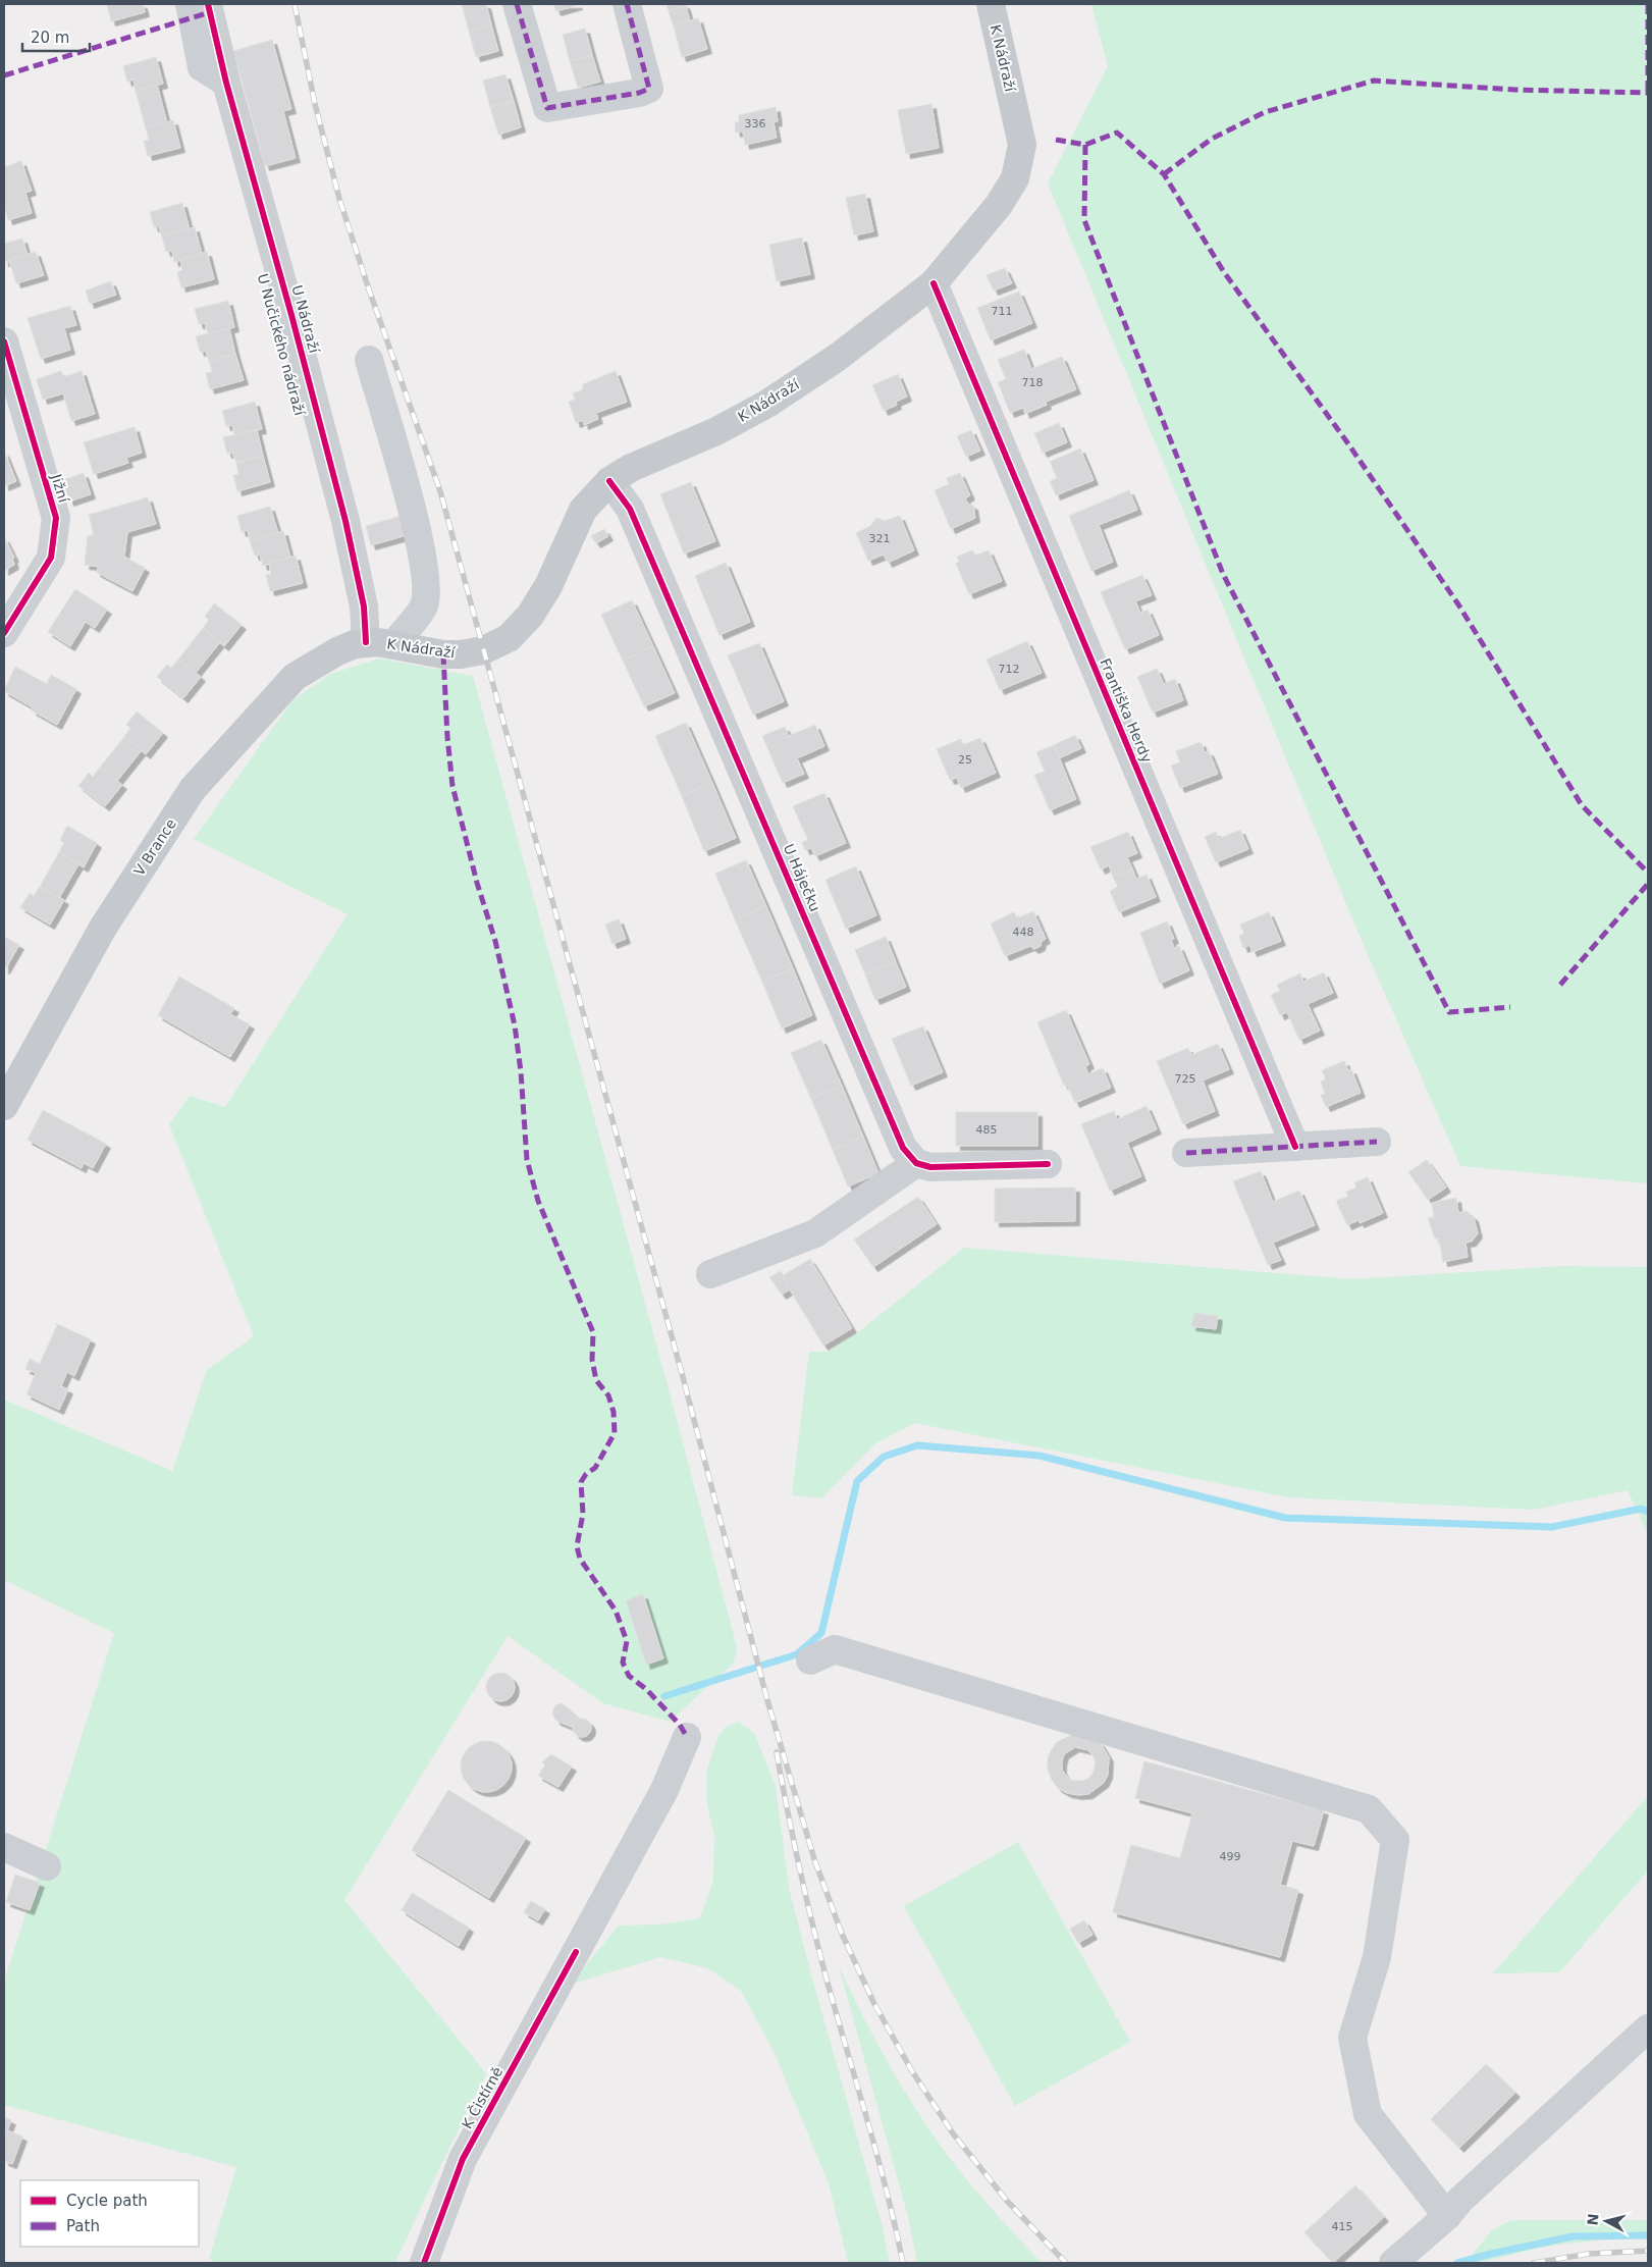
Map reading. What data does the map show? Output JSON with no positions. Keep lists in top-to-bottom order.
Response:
{
  "streets": {
    "main road": ["K Nádraží", "V Brance"],
    "street": [
      "U Nádraží",
      "Jižní",
      "Františka Herdy",
      "U Háječku",
      "K Čistírně"
    ],
    "cycle path": ["U Nučického nádraží"]
  },
  "crossings": [
    ["K Nádraží", "U Nádraží"],
    ["K Nádraží", "Františka Herdy"],
    ["K Nádraží", "V Brance"],
    ["K Nádraží", "U Háječku"],
    ["U Nádraží", "V Brance"]
  ],
  "house_numbers": [
    "336",
    "711",
    "718",
    "321",
    "712",
    "25",
    "448",
    "725",
    "485",
    "499",
    "415"
  ],
  "legend": ["Cycle path", "Path"],
  "scale_bar": "20 m",
  "north": "left"
}
